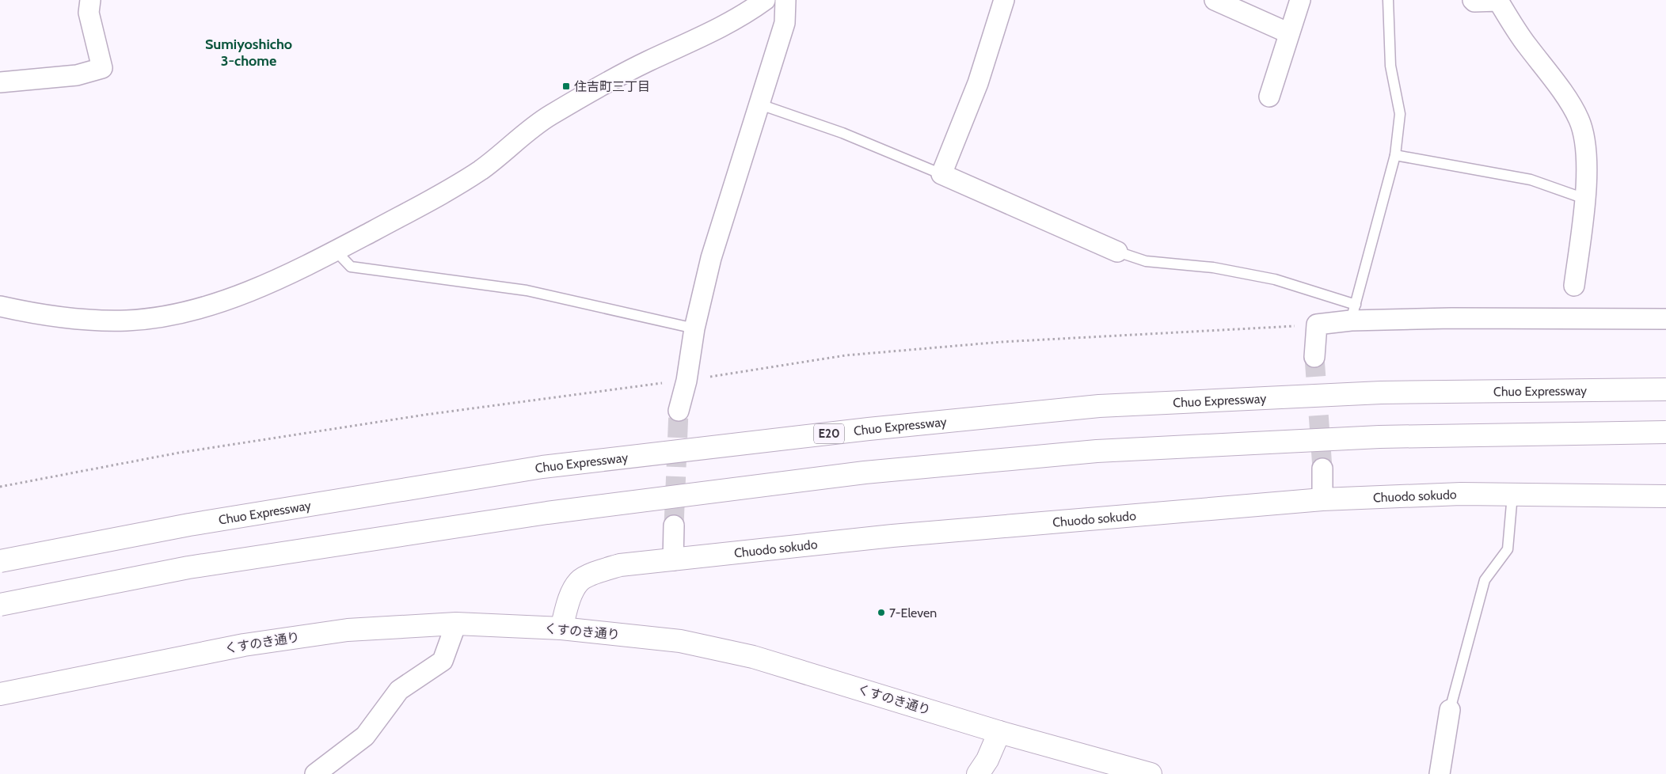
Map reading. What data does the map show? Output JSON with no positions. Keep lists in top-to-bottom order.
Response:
{
  "streets": {
    "main road": [
      "Chuo Expressway",
      "E20",
      "Chuodo sokudo",
      "くすのき通り"
    ]
  },
  "crossings": [
    ["Chuodo sokudo", "くすのき通り"]
  ],
  "districts": ["Sumiyoshicho 3-chome"],
  "places": {
    "transit": ["住吉町三丁目"],
    "other": ["7-Eleven"]
  }
}
